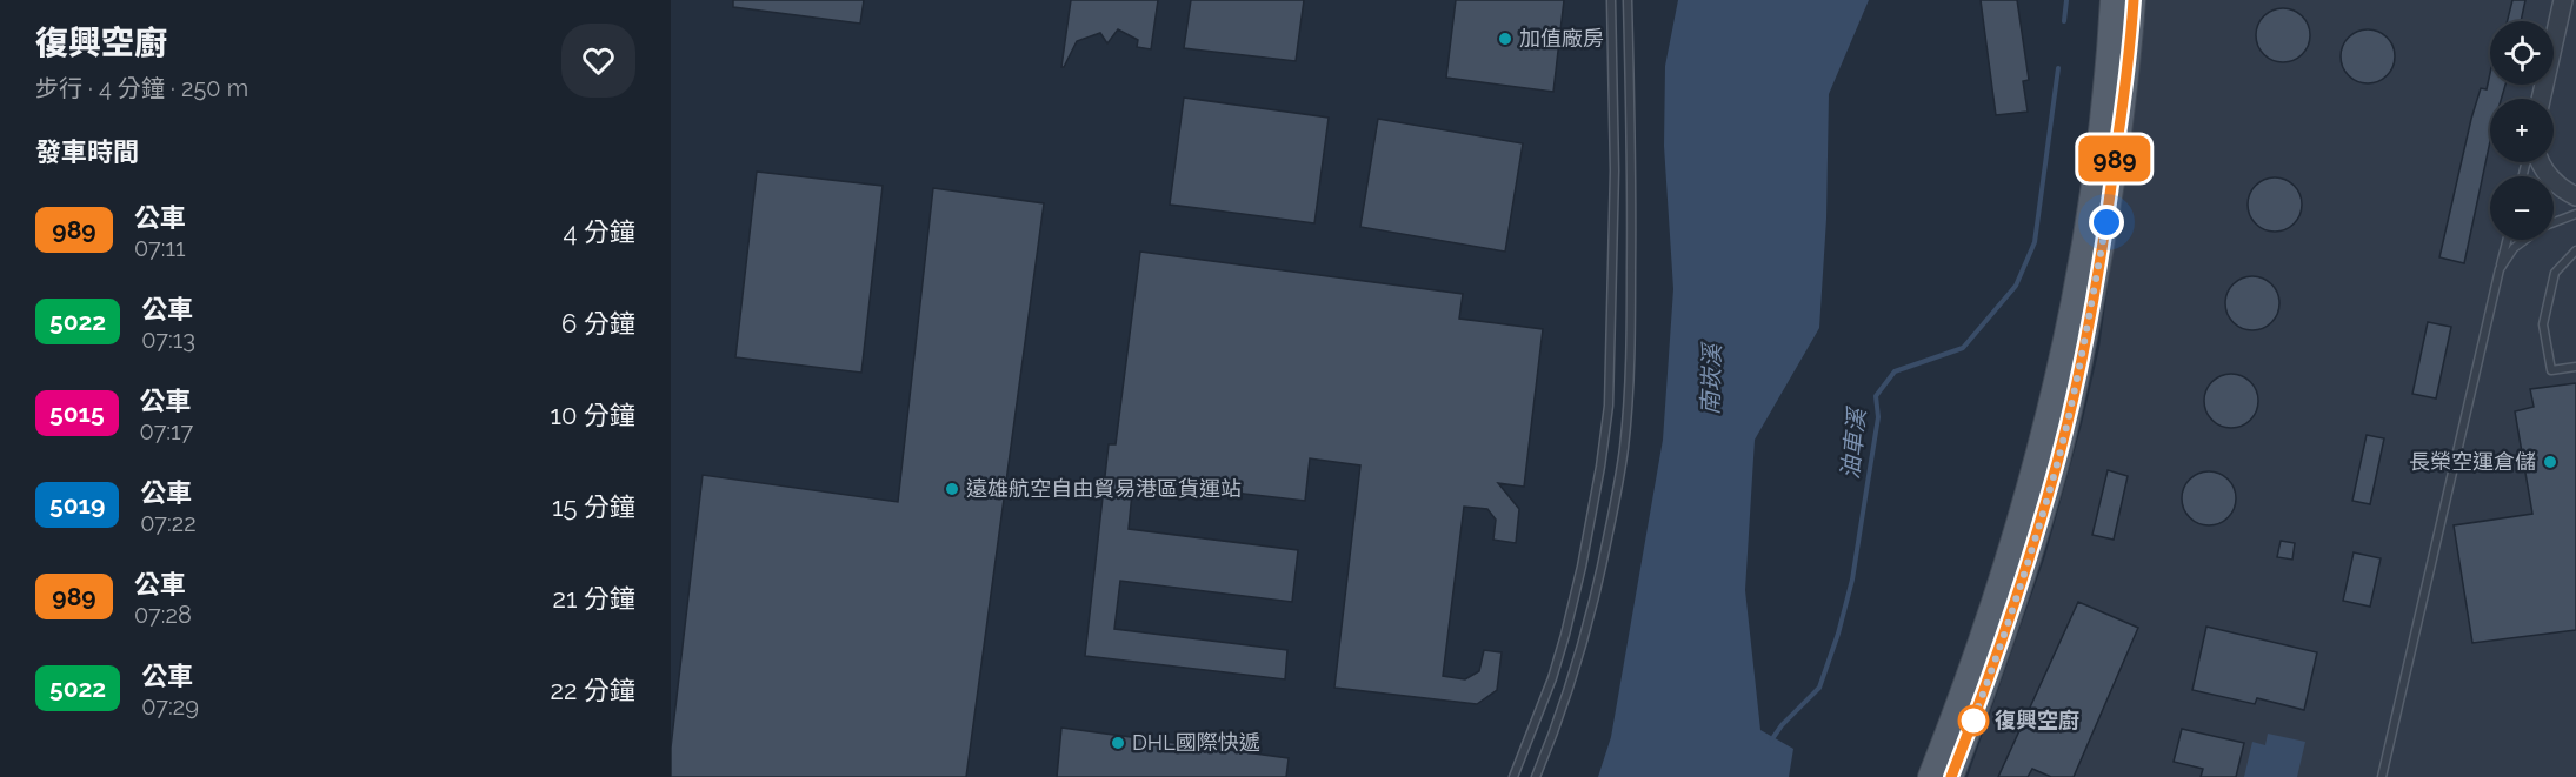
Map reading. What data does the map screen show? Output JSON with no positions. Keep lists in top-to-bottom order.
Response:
{
  "water": ["南崁溪", "油車溪"],
  "places": [
    "加值廠房",
    "長榮空運倉儲",
    "遠雄航空自由貿易港區貨運站",
    "復興空廚",
    "DHL國際快遞"
  ],
  "lines": ["bus line 989"],
  "page": {
    "heading": [
      ["復興空廚", "步行 · 4 分鐘 · 250 m"],
      "發車時間"
    ],
    "on_map": "989",
    "map_buttons": ["+", "−"],
    "list": [
      {
        "mark": "989",
        "name": "公車",
        "note": "07:11",
        "value": "4 分鐘"
      },
      {
        "mark": "5022",
        "name": "公車",
        "note": "07:13",
        "value": "6 分鐘"
      },
      {
        "mark": "5015",
        "name": "公車",
        "note": "07:17",
        "value": "10 分鐘"
      },
      {
        "mark": "5019",
        "name": "公車",
        "note": "07:22",
        "value": "15 分鐘"
      },
      {
        "mark": "989",
        "name": "公車",
        "note": "07:28",
        "value": "21 分鐘"
      },
      {
        "mark": "5022",
        "name": "公車",
        "note": "07:29",
        "value": "22 分鐘"
      }
    ]
  }
}
